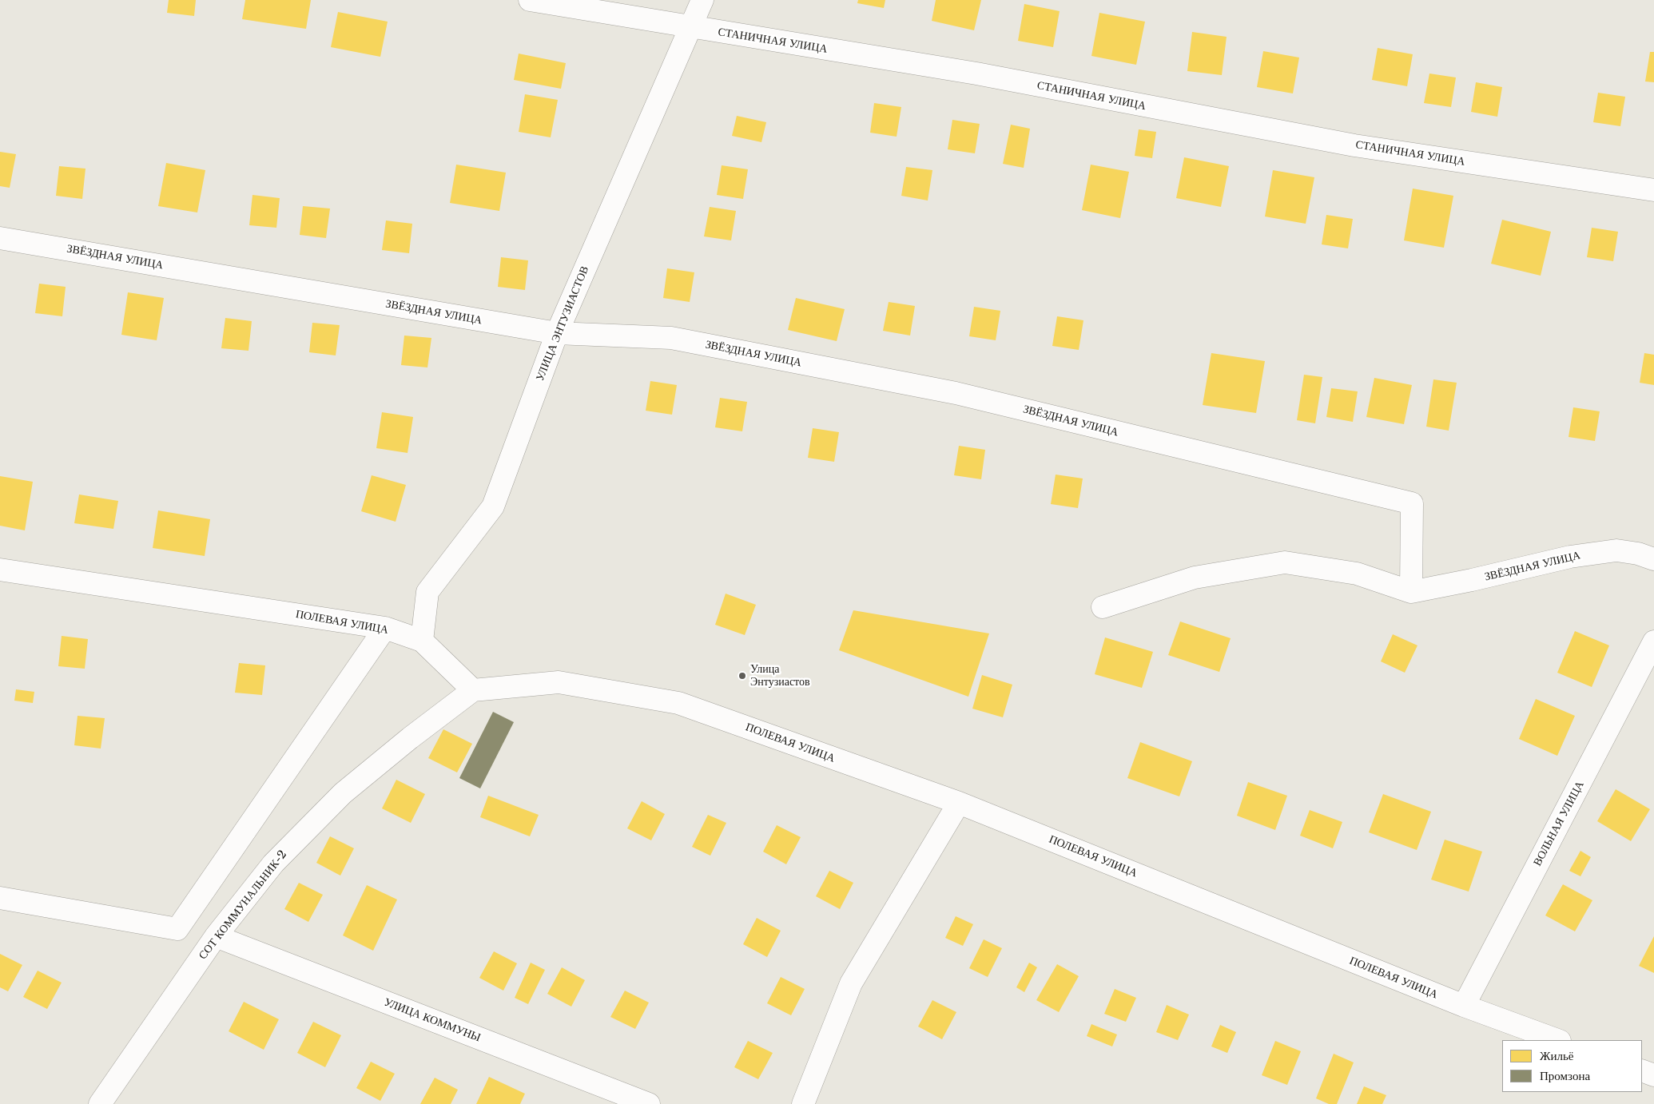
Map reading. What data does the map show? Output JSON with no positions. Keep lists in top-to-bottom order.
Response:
{
  "streets": {
    "street": [
      "СТАНИЧНАЯ УЛИЦА",
      "ЗВЁЗДНАЯ УЛИЦА",
      "УЛИЦА ЭНТУЗИАСТОВ",
      "ПОЛЕВАЯ УЛИЦА",
      "ВОЛЬНАЯ УЛИЦА",
      "СОТ КОММУНАЛЬНИК-2",
      "УЛИЦА КОММУНЫ"
    ]
  },
  "crossings": [
    ["СТАНИЧНАЯ УЛИЦА", "УЛИЦА ЭНТУЗИАСТОВ"],
    ["ЗВЁЗДНАЯ УЛИЦА", "УЛИЦА ЭНТУЗИАСТОВ"],
    ["УЛИЦА ЭНТУЗИАСТОВ", "ПОЛЕВАЯ УЛИЦА"],
    ["ПОЛЕВАЯ УЛИЦА", "ВОЛЬНАЯ УЛИЦА"],
    ["ПОЛЕВАЯ УЛИЦА", "СОТ КОММУНАЛЬНИК-2"],
    ["СОТ КОММУНАЛЬНИК-2", "УЛИЦА КОММУНЫ"]
  ],
  "places": ["Улица Энтузиастов"],
  "legend": ["Жильё", "Промзона"]
}
